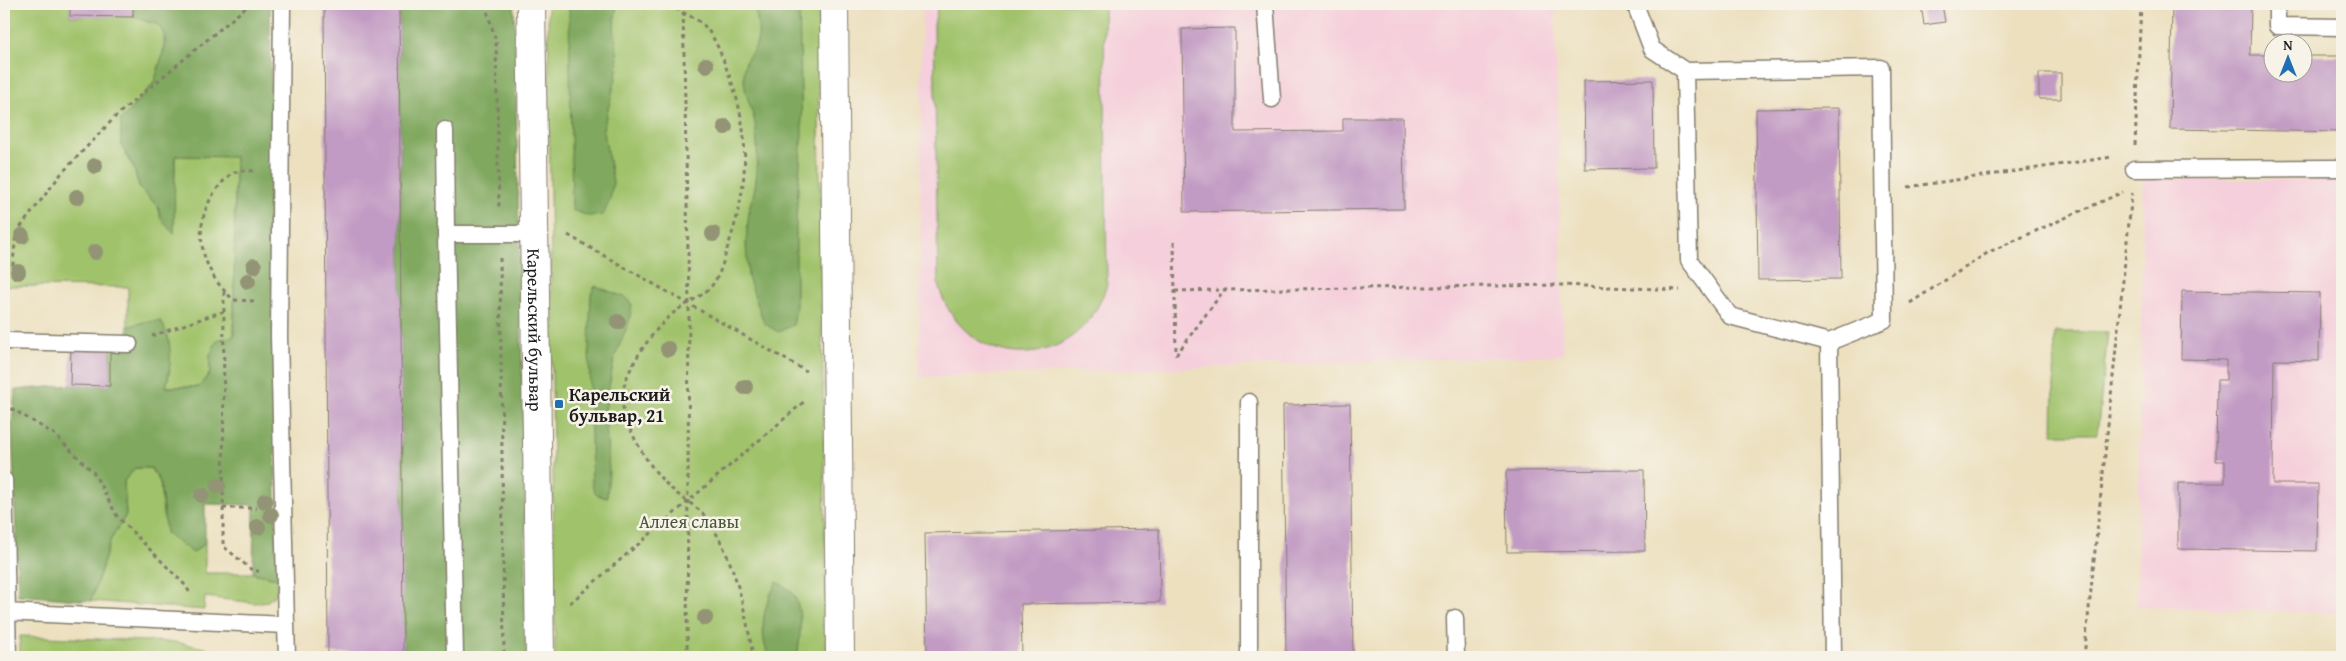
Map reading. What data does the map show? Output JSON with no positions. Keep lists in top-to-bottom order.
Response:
{
  "streets": {
    "street": ["Карельский бульвар"]
  },
  "parks": ["Аллея славы"],
  "places": {
    "transit": ["Карельский бульвар, 21"]
  },
  "north": "top"
}
